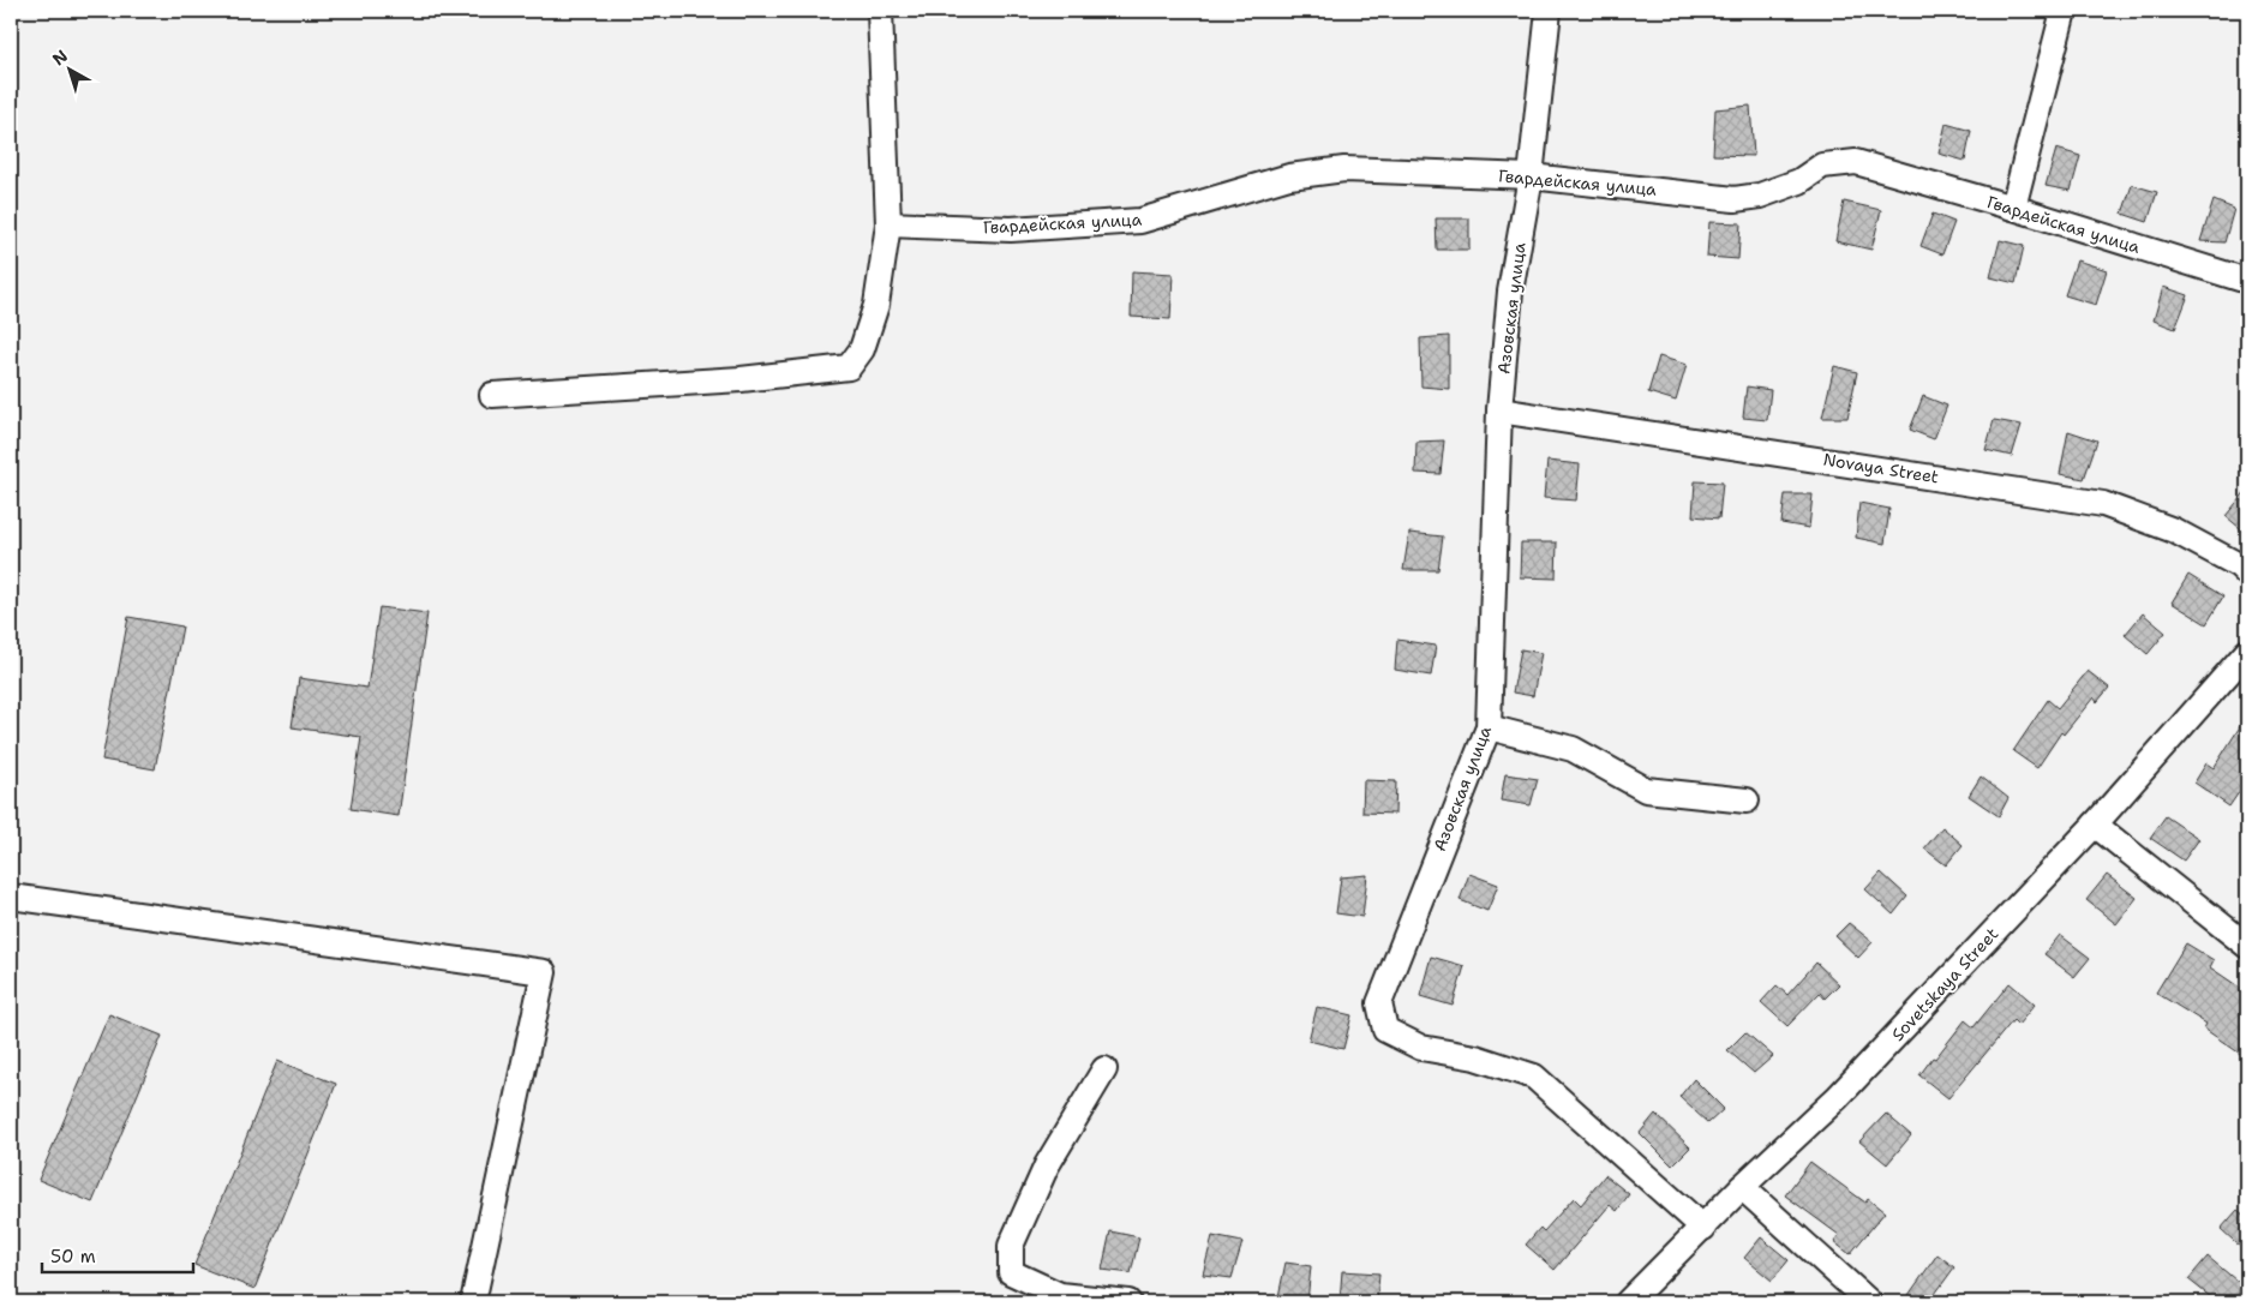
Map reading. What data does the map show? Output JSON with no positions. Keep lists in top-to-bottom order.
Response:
{
  "streets": {
    "street": [
      "Гвардейская улица",
      "Азовская улица",
      "Novaya Street",
      "Sovetskaya Street"
    ]
  },
  "crossings": [
    ["Гвардейская улица", "Азовская улица"],
    ["Азовская улица", "Novaya Street"],
    ["Азовская улица", "Sovetskaya Street"]
  ],
  "scale_bar": "50 m",
  "north": "top left"
}
